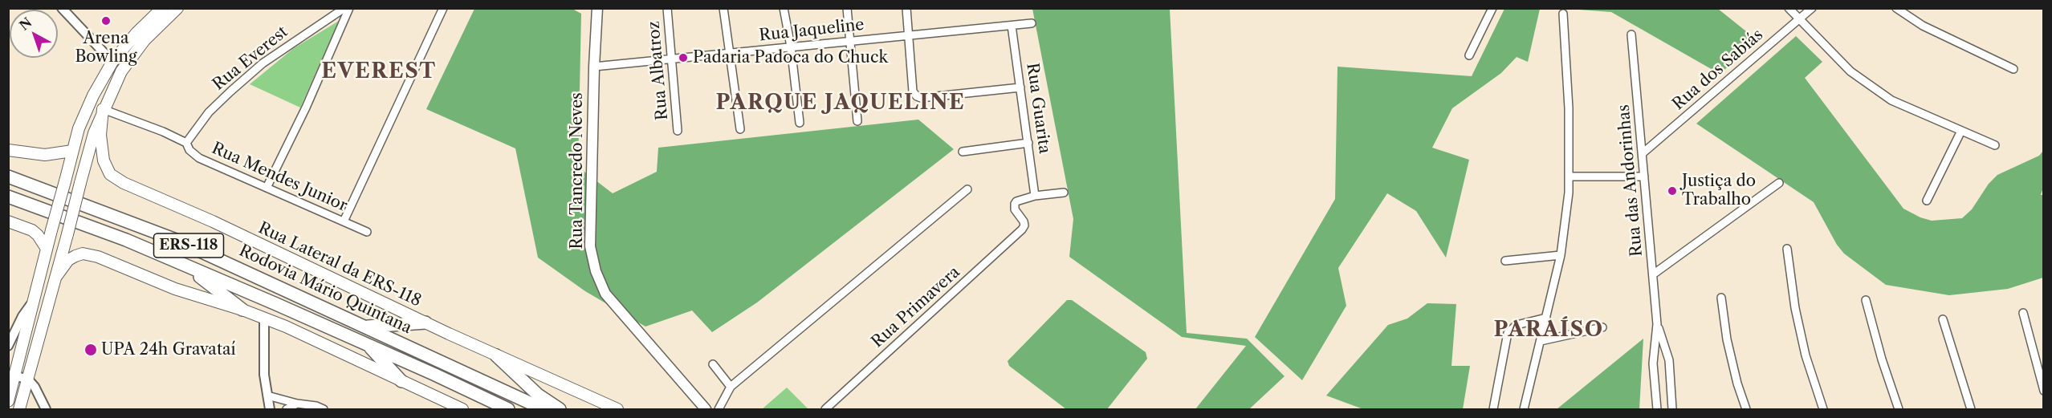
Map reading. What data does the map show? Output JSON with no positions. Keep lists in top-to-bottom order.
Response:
{
  "streets": {
    "highway": ["ERS-118", "Rodovia Mário Quintana"],
    "main road": ["Rua Tancredo Neves", "Rua Lateral da ERS-118"],
    "street": [
      "Rua Jaqueline",
      "Rua Everest",
      "Rua dos Sabiás",
      "Rua Albatroz",
      "Rua Guarita",
      "Rua Mendes Junior",
      "Rua das Andorinhas",
      "Rua Primavera"
    ]
  },
  "crossings": [
    ["Rua Jaqueline", "Rua Albatroz"],
    ["Rua Jaqueline", "Rua Guarita"],
    ["Rua Jaqueline", "Rua Tancredo Neves"],
    ["Rua Everest", "Rua Mendes Junior"],
    ["Rua dos Sabiás", "Rua das Andorinhas"],
    ["Rua Guarita", "Rua Primavera"]
  ],
  "districts": ["EVEREST", "PARQUE JAQUELINE", "PARAÍSO"],
  "places": [
    "Arena Bowling",
    "Padaria Padoca do Chuck",
    "Justiça do Trabalho",
    "UPA 24h Gravataí"
  ],
  "north": "top left"
}
